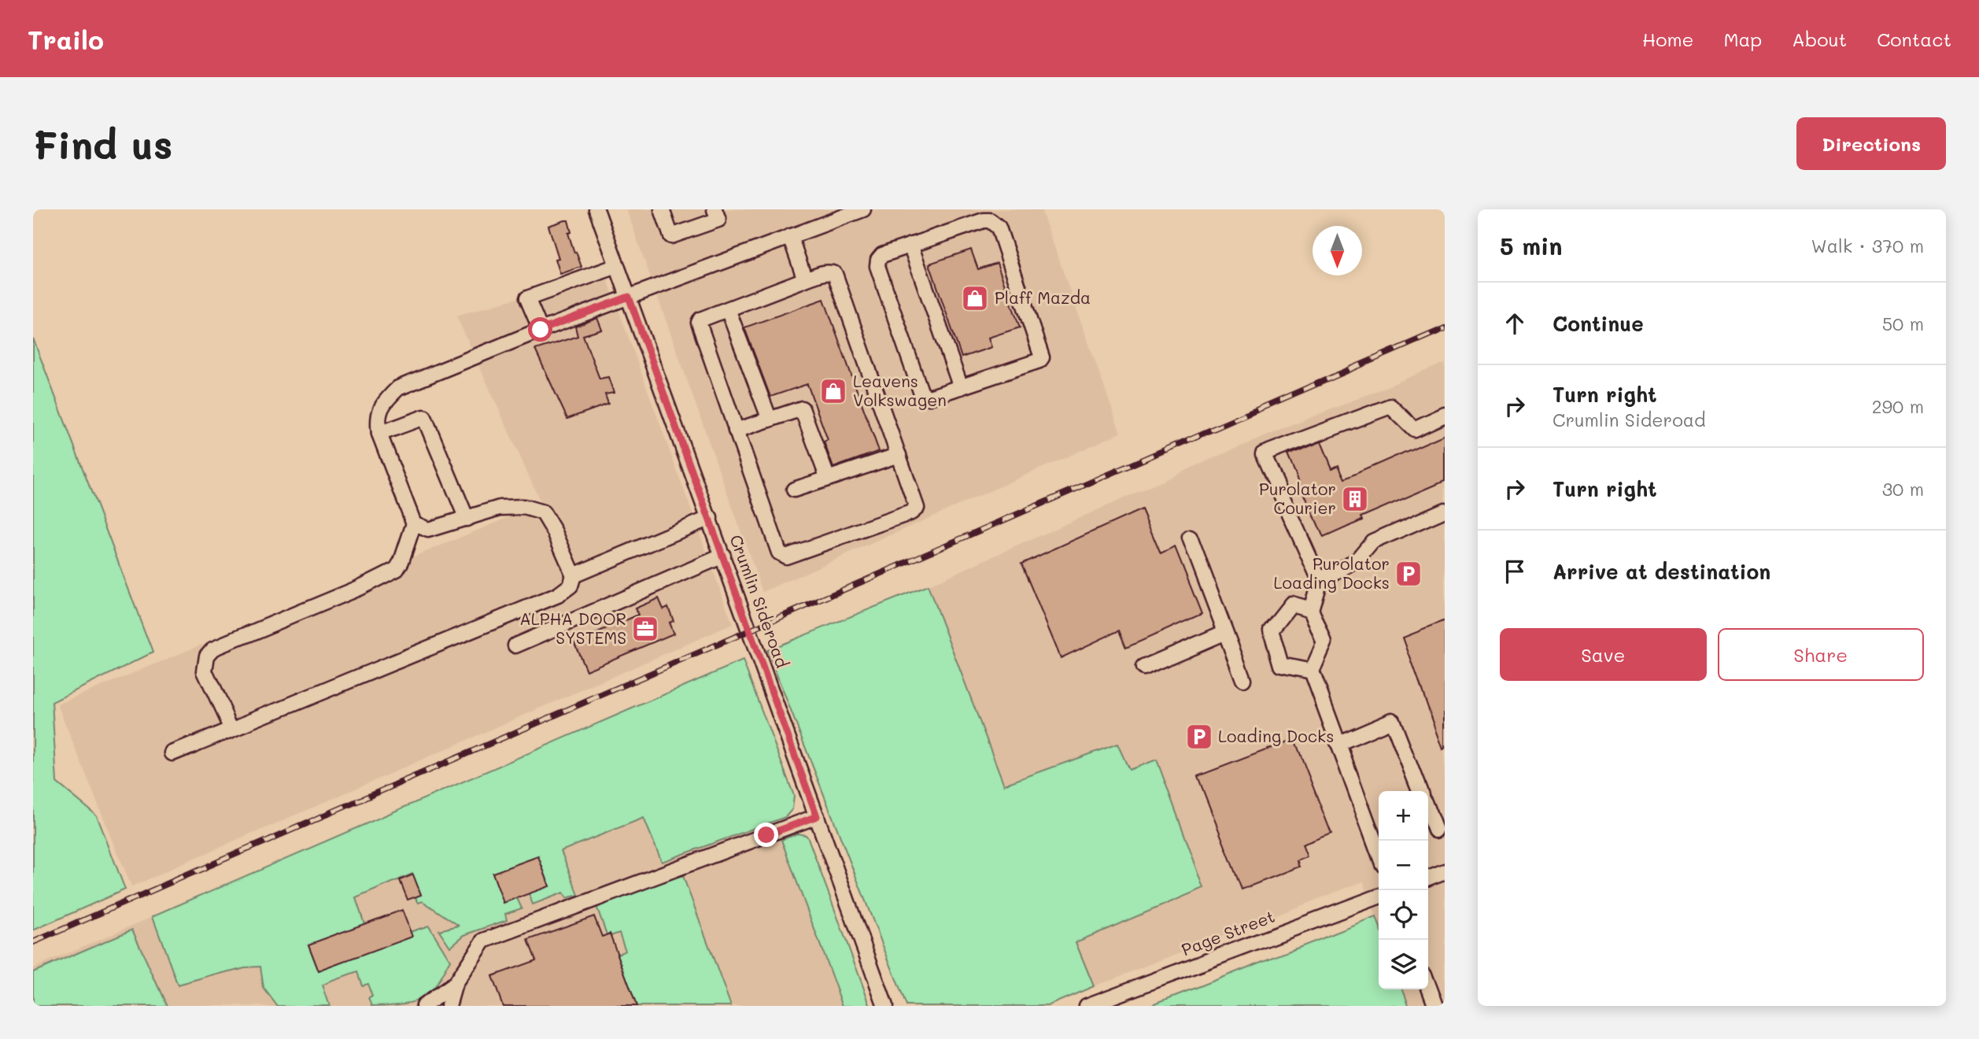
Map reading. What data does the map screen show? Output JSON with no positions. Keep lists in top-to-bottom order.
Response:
{
  "streets": {
    "street": ["Crumlin Sideroad", "Page Street"]
  },
  "places": {
    "shop": ["Plaff Mazda", "Leavens Volkswagen"],
    "building": ["Purolator Courier"],
    "parking": ["Purolator Loading Docks", "Loading Docks"],
    "office": ["ALPHA DOOR SYSTEMS"]
  },
  "north": "bottom",
  "page": {
    "header": "Trailo",
    "nav": [
      "Home",
      "Map",
      "About",
      "Contact"
    ],
    "buttons": [
      "Directions",
      ["Save", "Share"]
    ],
    "title": "Find us",
    "heading": ["5 min", "Walk · 370 m"],
    "list": [
      ["Continue", "50 m"],
      ["Turn right", "Crumlin Sideroad", "290 m"],
      ["Turn right", "30 m"],
      "Arrive at destination"
    ],
    "map_buttons": ["+", "−"]
  }
}
